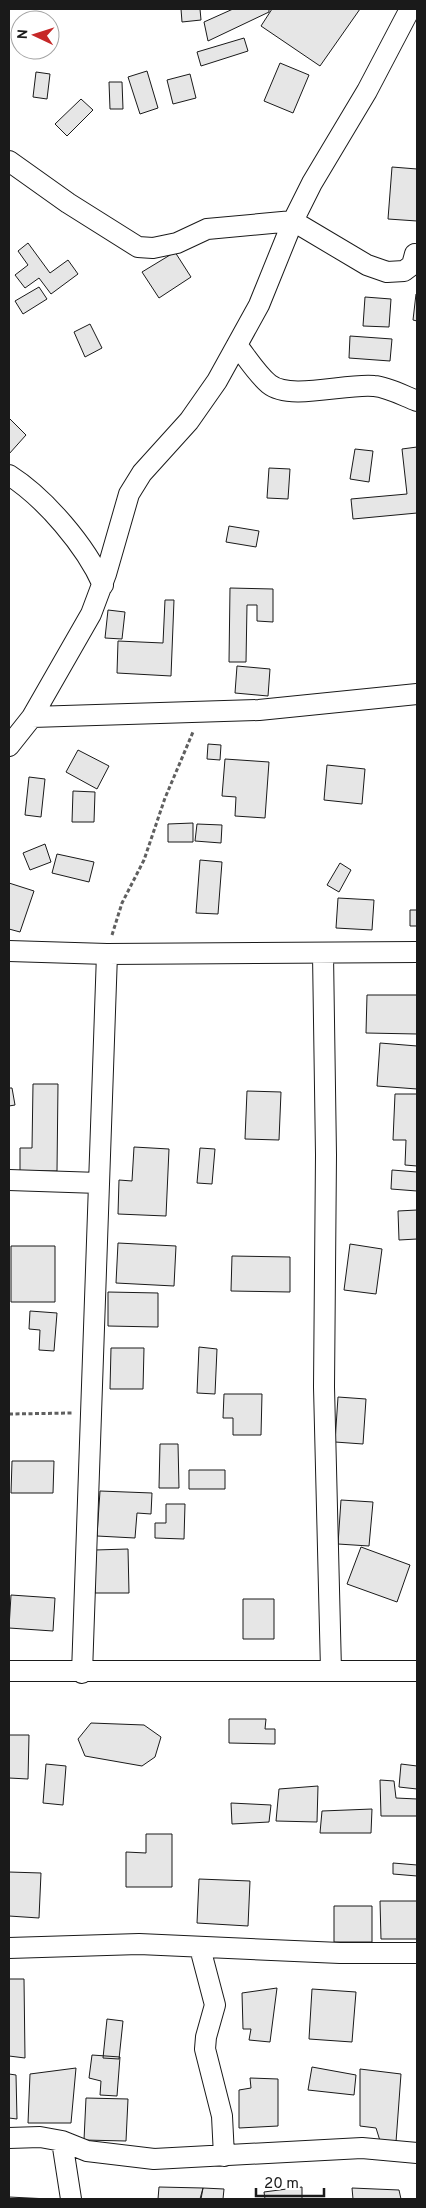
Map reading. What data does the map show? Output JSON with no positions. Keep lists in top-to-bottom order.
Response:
{
  "scale_bar": "20 m",
  "north": "left"
}
